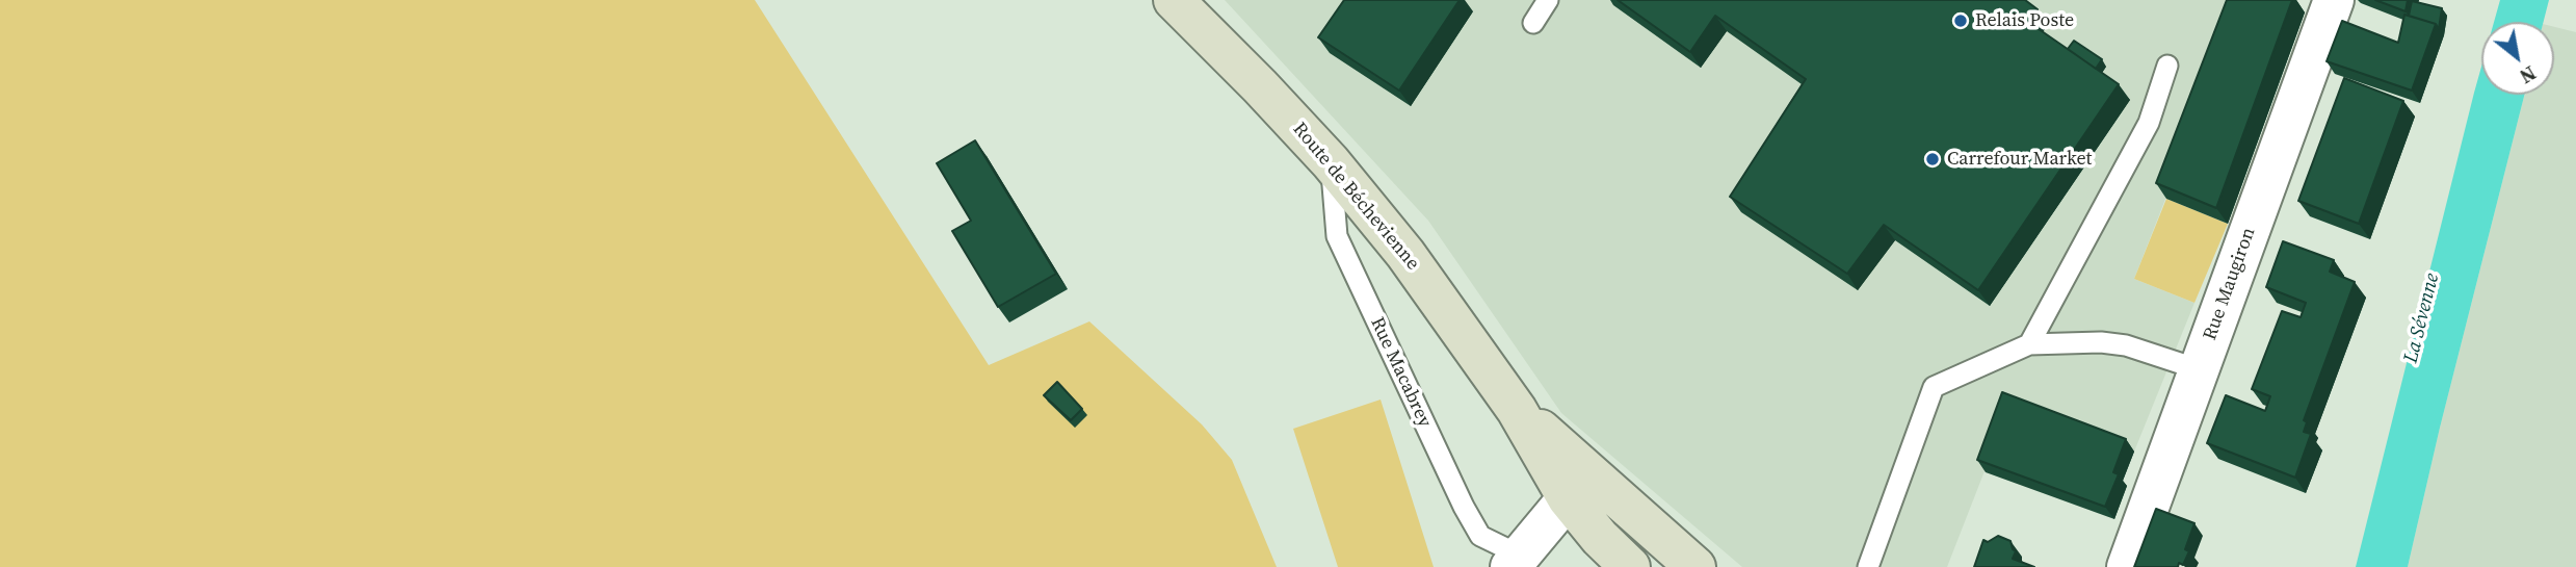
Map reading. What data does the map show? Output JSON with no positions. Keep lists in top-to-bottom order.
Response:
{
  "streets": {
    "street": ["Route de Béchevienne", "Rue Maugiron", "Rue Macabrey"]
  },
  "crossings": [
    ["Route de Béchevienne", "Rue Macabrey"]
  ],
  "water": ["La Sévenne"],
  "places": ["Relais Poste", "Carrefour Market"],
  "north": "bottom right"
}
